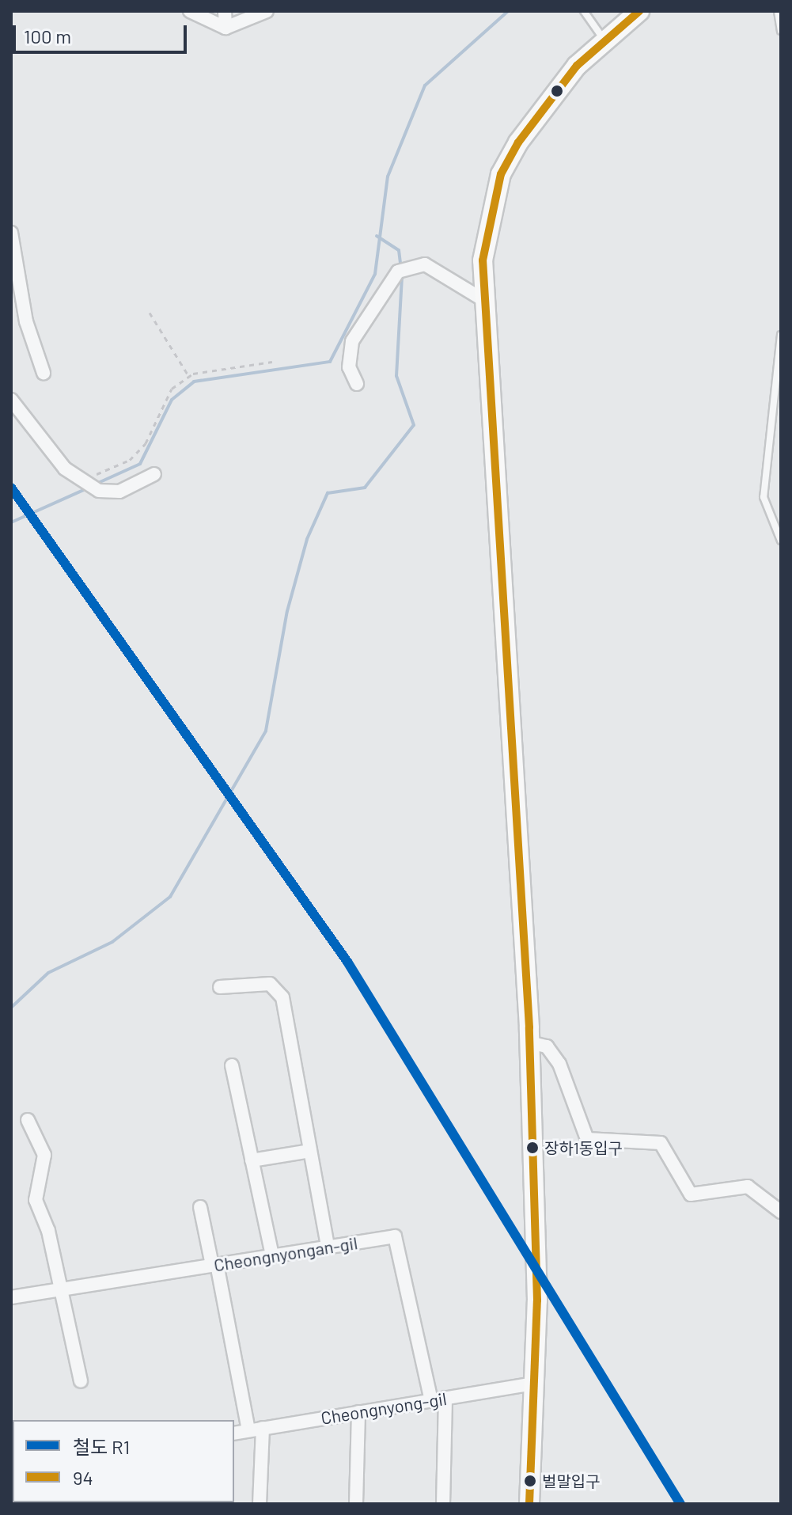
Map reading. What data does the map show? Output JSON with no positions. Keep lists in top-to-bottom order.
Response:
{
  "streets": {
    "street": ["Cheongnyongan-gil", "Cheongnyong-gil"]
  },
  "crossings": [
    ["Cheongnyongan-gil", "Cheongnyong-gil"]
  ],
  "places": ["장하1동입구", "벌말입구"],
  "lines": ["transit line 94", "rail line R1"],
  "legend": ["철도 R1", "94"],
  "scale_bar": "100 m"
}
